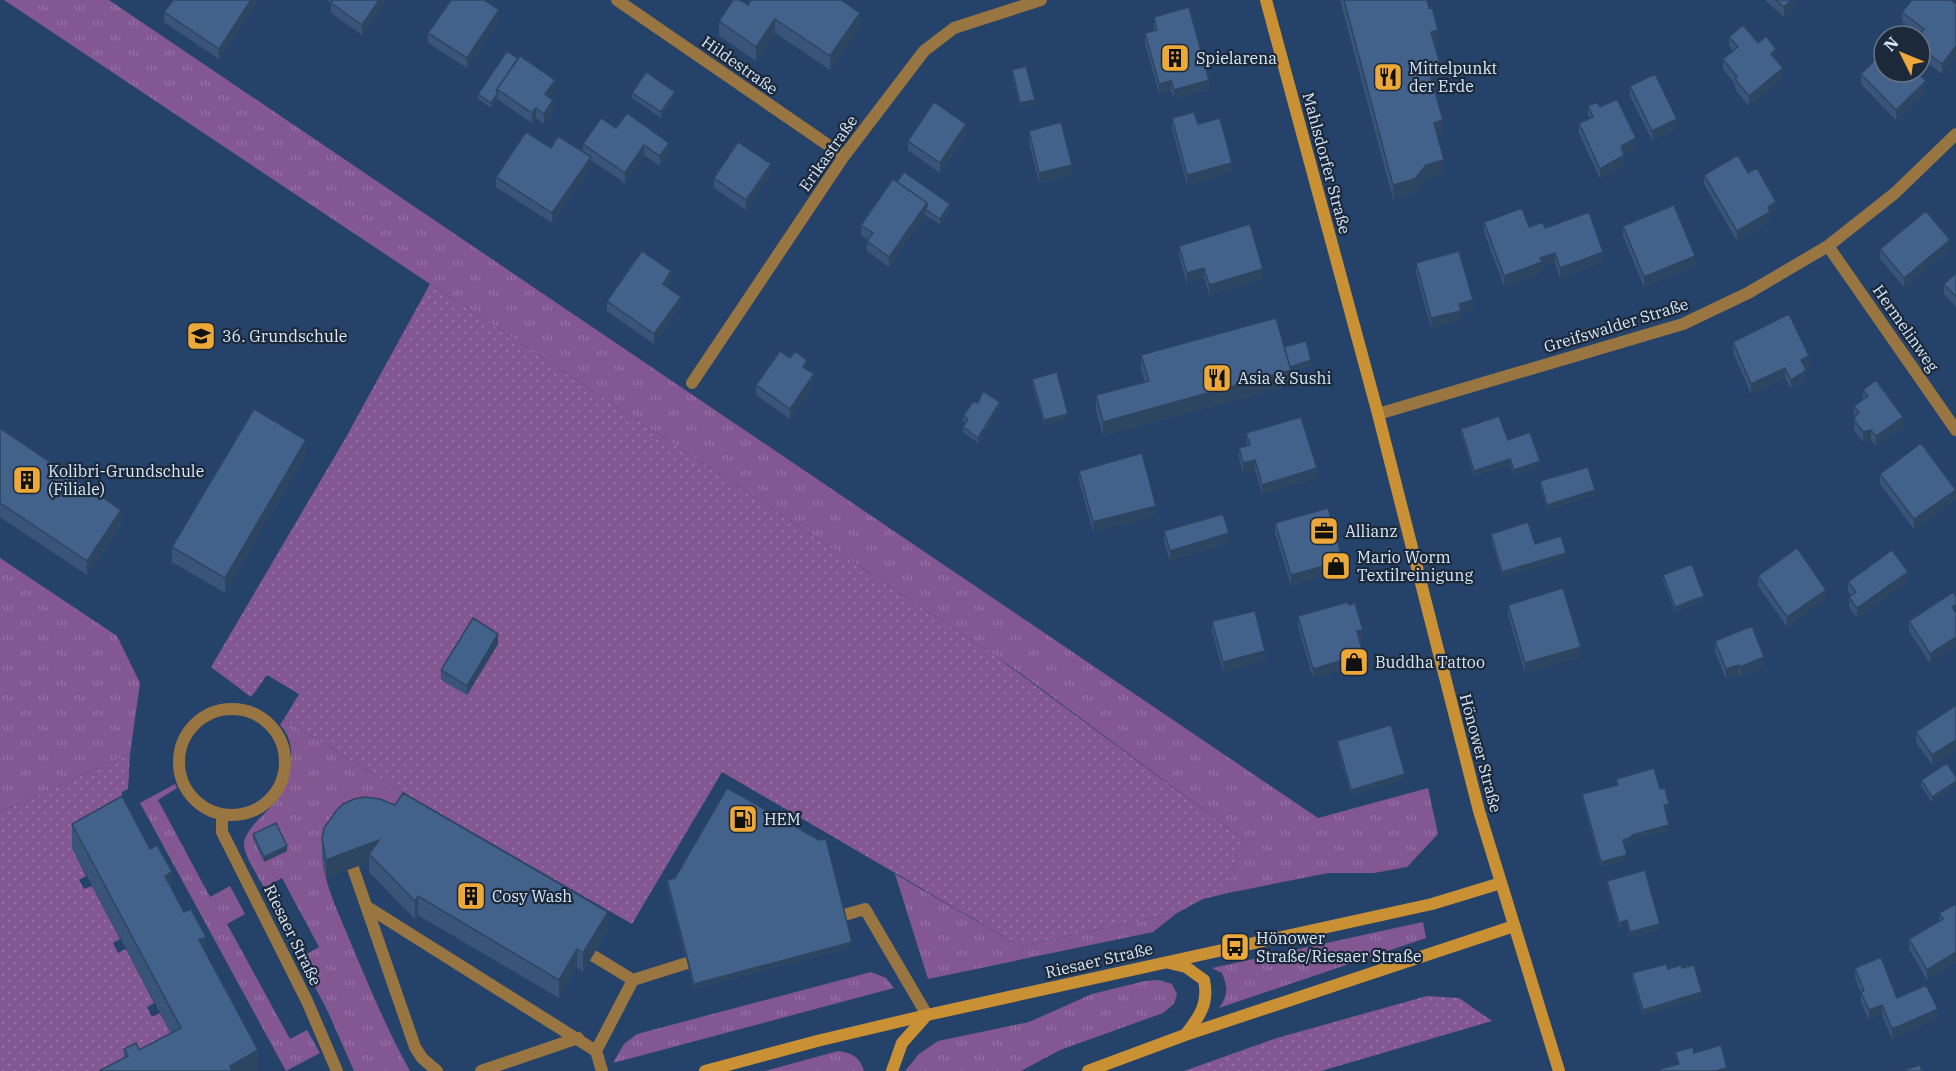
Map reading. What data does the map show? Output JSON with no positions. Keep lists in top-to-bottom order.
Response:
{
  "streets": {
    "main road": ["Mahlsdorfer Straße", "Hönower Straße", "Riesaer Straße"],
    "street": [
      "Hildestraße",
      "Erikastraße",
      "Greifswalder Straße",
      "Hermelinweg"
    ]
  },
  "crossings": [
    ["Hildestraße", "Erikastraße"],
    ["Mahlsdorfer Straße", "Hönower Straße"],
    ["Greifswalder Straße", "Hermelinweg"],
    ["Greifswalder Straße", "Hönower Straße"],
    ["Hönower Straße", "Riesaer Straße"]
  ],
  "places": {
    "building": ["Spielarena", "Kolibri-Grundschule (Filiale)", "Cosy Wash"],
    "restaurant": ["Mittelpunkt der Erde", "Asia & Sushi"],
    "school or university": ["36. Grundschule"],
    "office": ["Allianz"],
    "shop": ["Mario Worm Textilreinigung", "Buddha Tattoo"],
    "fuel station": ["HEM"],
    "bus stop": ["Hönower Straße/Riesaer Straße"]
  },
  "north": "top left"
}
